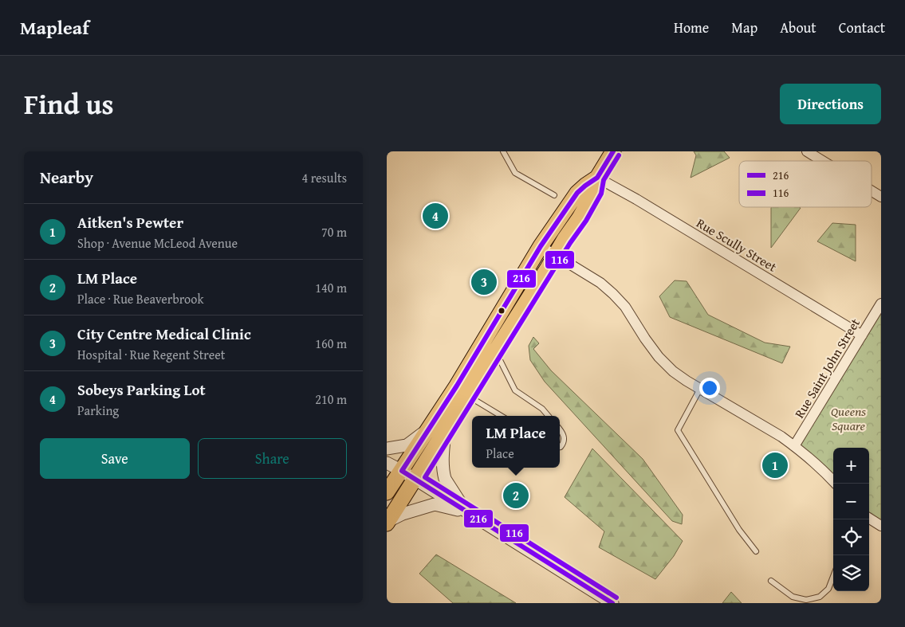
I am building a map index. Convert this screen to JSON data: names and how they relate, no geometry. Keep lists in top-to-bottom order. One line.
{"streets":{"street":["Rue Scully Street","Rue Saint John Street"]},"crossings":[["Rue Scully Street","Rue Saint John Street"]],"parks":["Queens Square"],"lines":["transit line 216","transit line 116"],"legend":["216","116"],"page":{"header":"Mapleaf","nav":["Home","Map","About","Contact"],"title":"Find us","buttons":["Directions",["Save","Share"]],"heading":["Nearby","4 results"],"pins":["4","3","1","2"],"list":[{"mark":"1","name":"Aitken's Pewter","note":"Shop · Avenue McLeod Avenue","value":"70 m"},{"mark":"2","name":"LM Place","note":"Place · Rue Beaverbrook","value":"140 m"},{"mark":"3","name":"City Centre Medical Clinic","note":"Hospital · Rue Regent Street","value":"160 m"},{"mark":"4","name":"Sobeys Parking Lot","note":"Parking","value":"210 m"}],"popup":["LM Place","Place"],"map_buttons":["+","−"]}}
